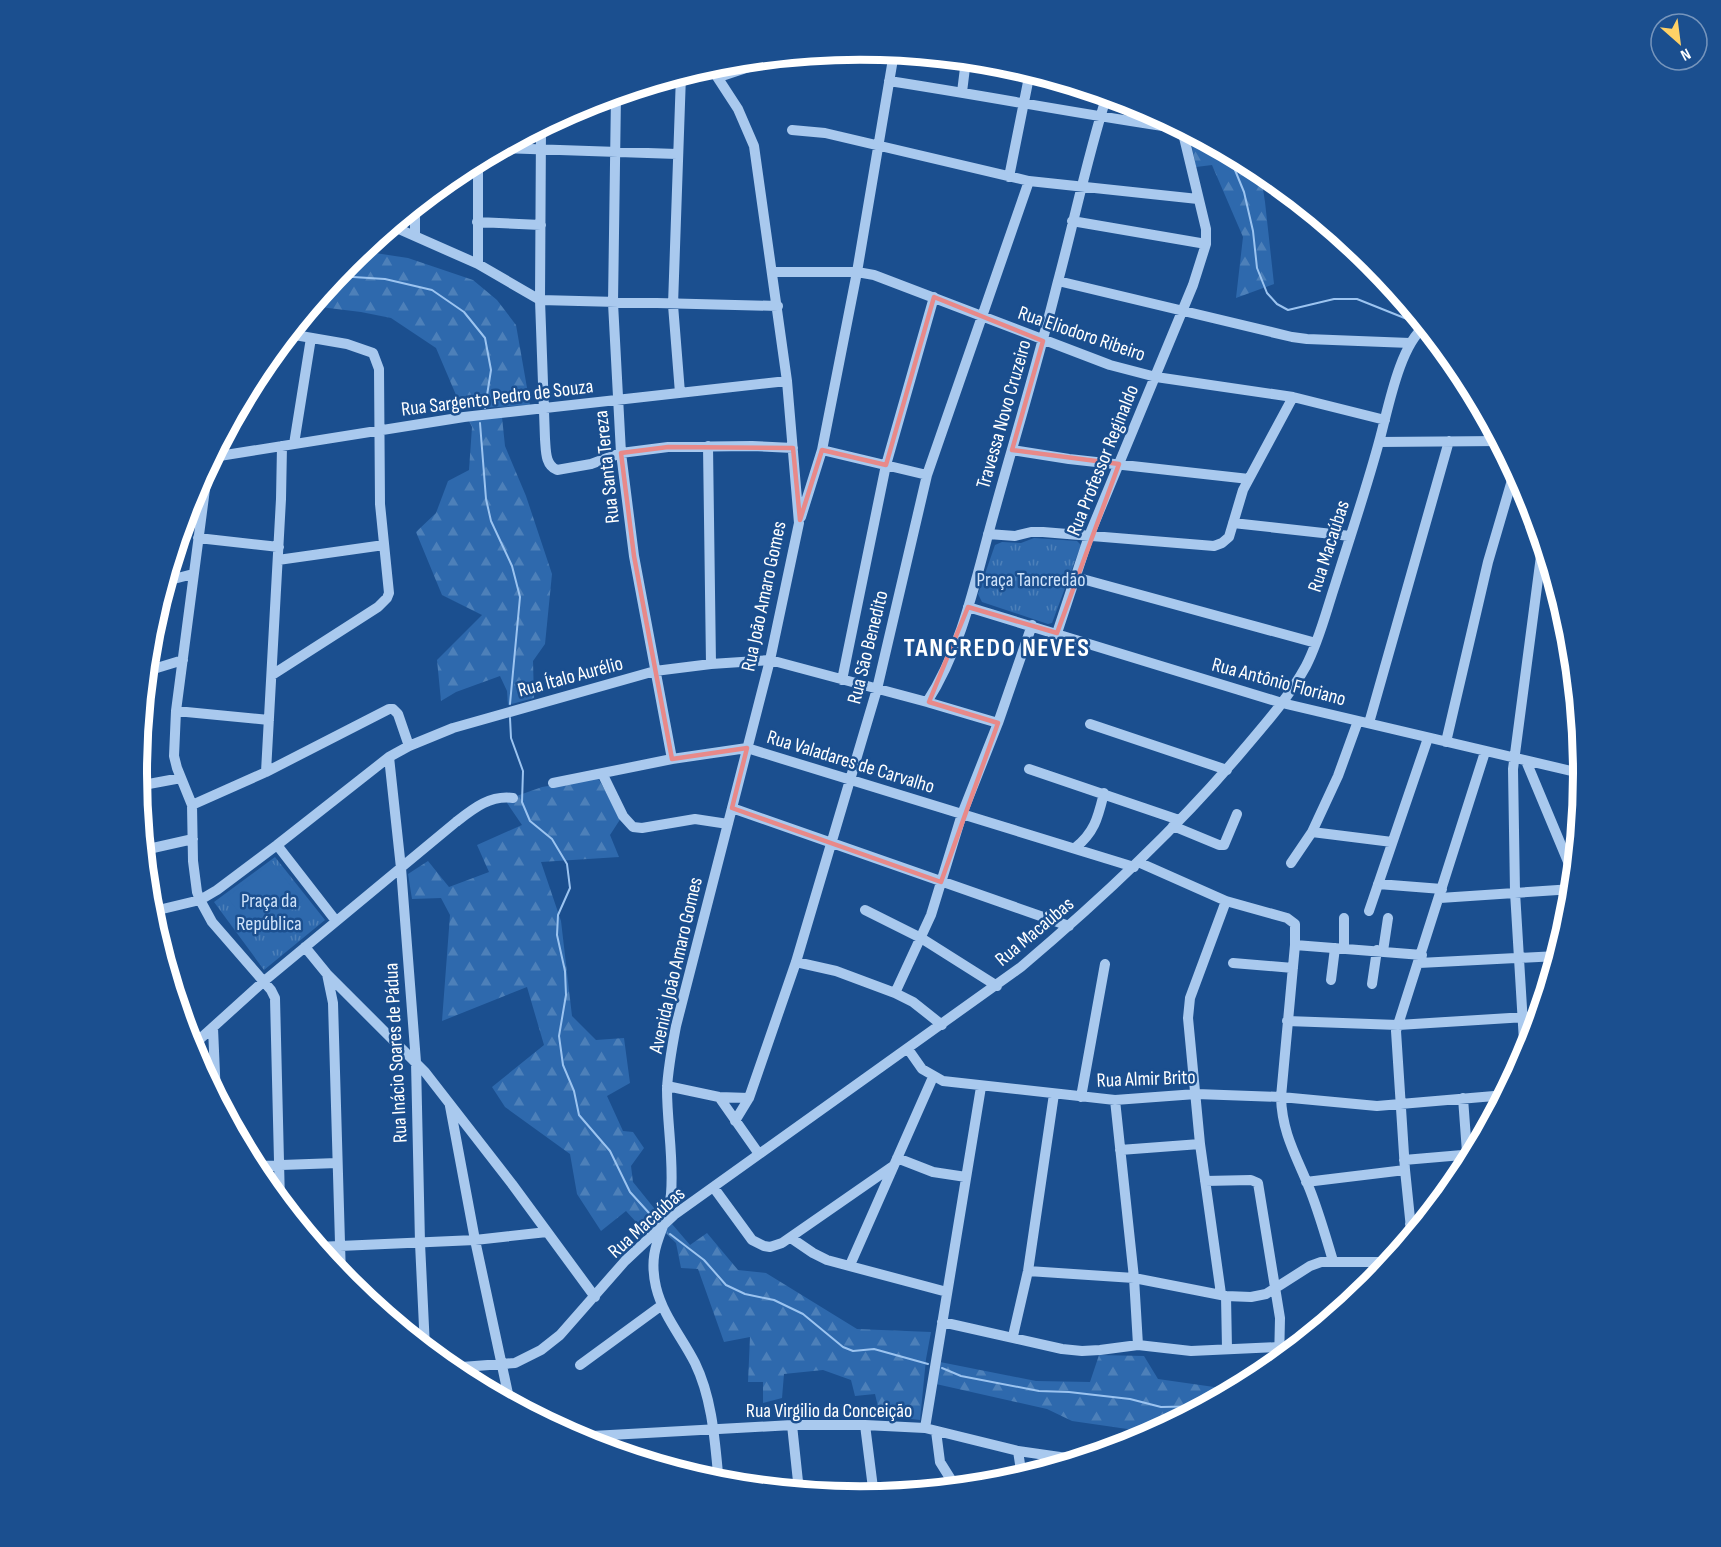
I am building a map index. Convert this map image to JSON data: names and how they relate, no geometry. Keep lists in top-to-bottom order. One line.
{"streets":{"street":["Rua Eliodoro Ribeiro","Rua Sargento Pedro de Souza","Travessa Novo Cruzeiro","Rua Professor Reginaldo","Rua Santa Tereza","Rua Macaúbas","Rua João Amaro Gomes","Rua São Benedito","Rua Ítalo Aurélio","Rua Antônio Floriano","Rua Valadares de Carvalho","Avenida João Amaro Gomes","Rua Inácio Soares de Pádua","Rua Almir Brito","Rua Virgilio da Conceição"]},"crossings":[["Rua Eliodoro Ribeiro","Travessa Novo Cruzeiro"],["Rua Eliodoro Ribeiro","Rua Professor Reginaldo"],["Rua Eliodoro Ribeiro","Rua Macaúbas"],["Rua Eliodoro Ribeiro","Rua São Benedito"],["Rua Sargento Pedro de Souza","Rua Santa Tereza"],["Rua Sargento Pedro de Souza","Rua João Amaro Gomes"],["Travessa Novo Cruzeiro","Rua Ítalo Aurélio"],["Travessa Novo Cruzeiro","Rua Antônio Floriano"],["Rua Professor Reginaldo","Rua Antônio Floriano"],["Rua Santa Tereza","Rua Ítalo Aurélio"],["Rua Santa Tereza","Rua Valadares de Carvalho"],["Rua Macaúbas","Rua Antônio Floriano"],["Rua Macaúbas","Rua Valadares de Carvalho"],["Rua Macaúbas","Avenida João Amaro Gomes"],["Rua João Amaro Gomes","Rua Ítalo Aurélio"],["Rua João Amaro Gomes","Rua Valadares de Carvalho"],["Rua João Amaro Gomes","Avenida João Amaro Gomes"],["Rua São Benedito","Rua Ítalo Aurélio"],["Rua São Benedito","Rua Valadares de Carvalho"],["Rua Ítalo Aurélio","Rua Inácio Soares de Pádua"],["Rua Valadares de Carvalho","Avenida João Amaro Gomes"],["Avenida João Amaro Gomes","Rua Virgilio da Conceição"]],"districts":["TANCREDO NEVES"],"parks":["Praça Tancredão","Praça da República"],"north":"bottom right"}
